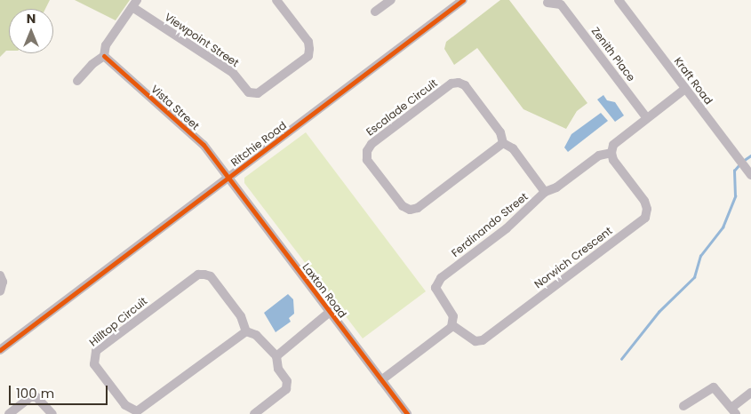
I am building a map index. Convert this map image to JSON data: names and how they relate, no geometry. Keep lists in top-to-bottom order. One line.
{"streets":{"street":["Viewpoint Street","Zenith Place","Kraft Road","Vista Street","Escalade Circuit","Ritchie Road","Ferdinando Street","Norwich Crescent","Laxton Road","Hilltop Circuit"]},"crossings":[["Zenith Place","Ferdinando Street"],["Kraft Road","Ferdinando Street"],["Vista Street","Ritchie Road"],["Vista Street","Laxton Road"],["Escalade Circuit","Ferdinando Street"],["Ritchie Road","Laxton Road"],["Ferdinando Street","Norwich Crescent"]],"scale_bar":"100 m","north":"top"}
